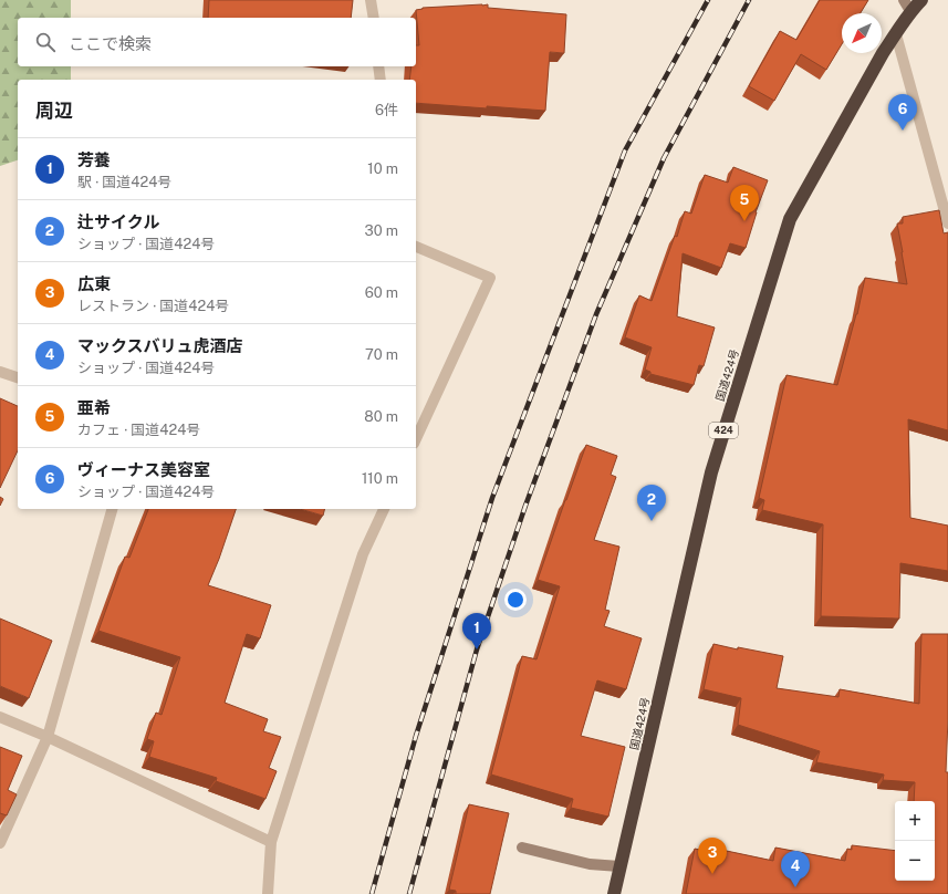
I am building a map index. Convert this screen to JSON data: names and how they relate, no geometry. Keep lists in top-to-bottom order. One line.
{"streets":{"highway":["国道424号","424"]},"north":"bottom left","page":{"search":"ここで検索","heading":["周辺","6件"],"pins":["6","5","2","1","3","4"],"list":[{"mark":"1","name":"芳養","note":"駅 · 国道424号","value":"10 m"},{"mark":"2","name":"辻サイクル","note":"ショップ · 国道424号","value":"30 m"},{"mark":"3","name":"広東","note":"レストラン · 国道424号","value":"60 m"},{"mark":"4","name":"マックスバリュ虎酒店","note":"ショップ · 国道424号","value":"70 m"},{"mark":"5","name":"亜希","note":"カフェ · 国道424号","value":"80 m"},{"mark":"6","name":"ヴィーナス美容室","note":"ショップ · 国道424号","value":"110 m"}],"map_buttons":["+","−"]}}
